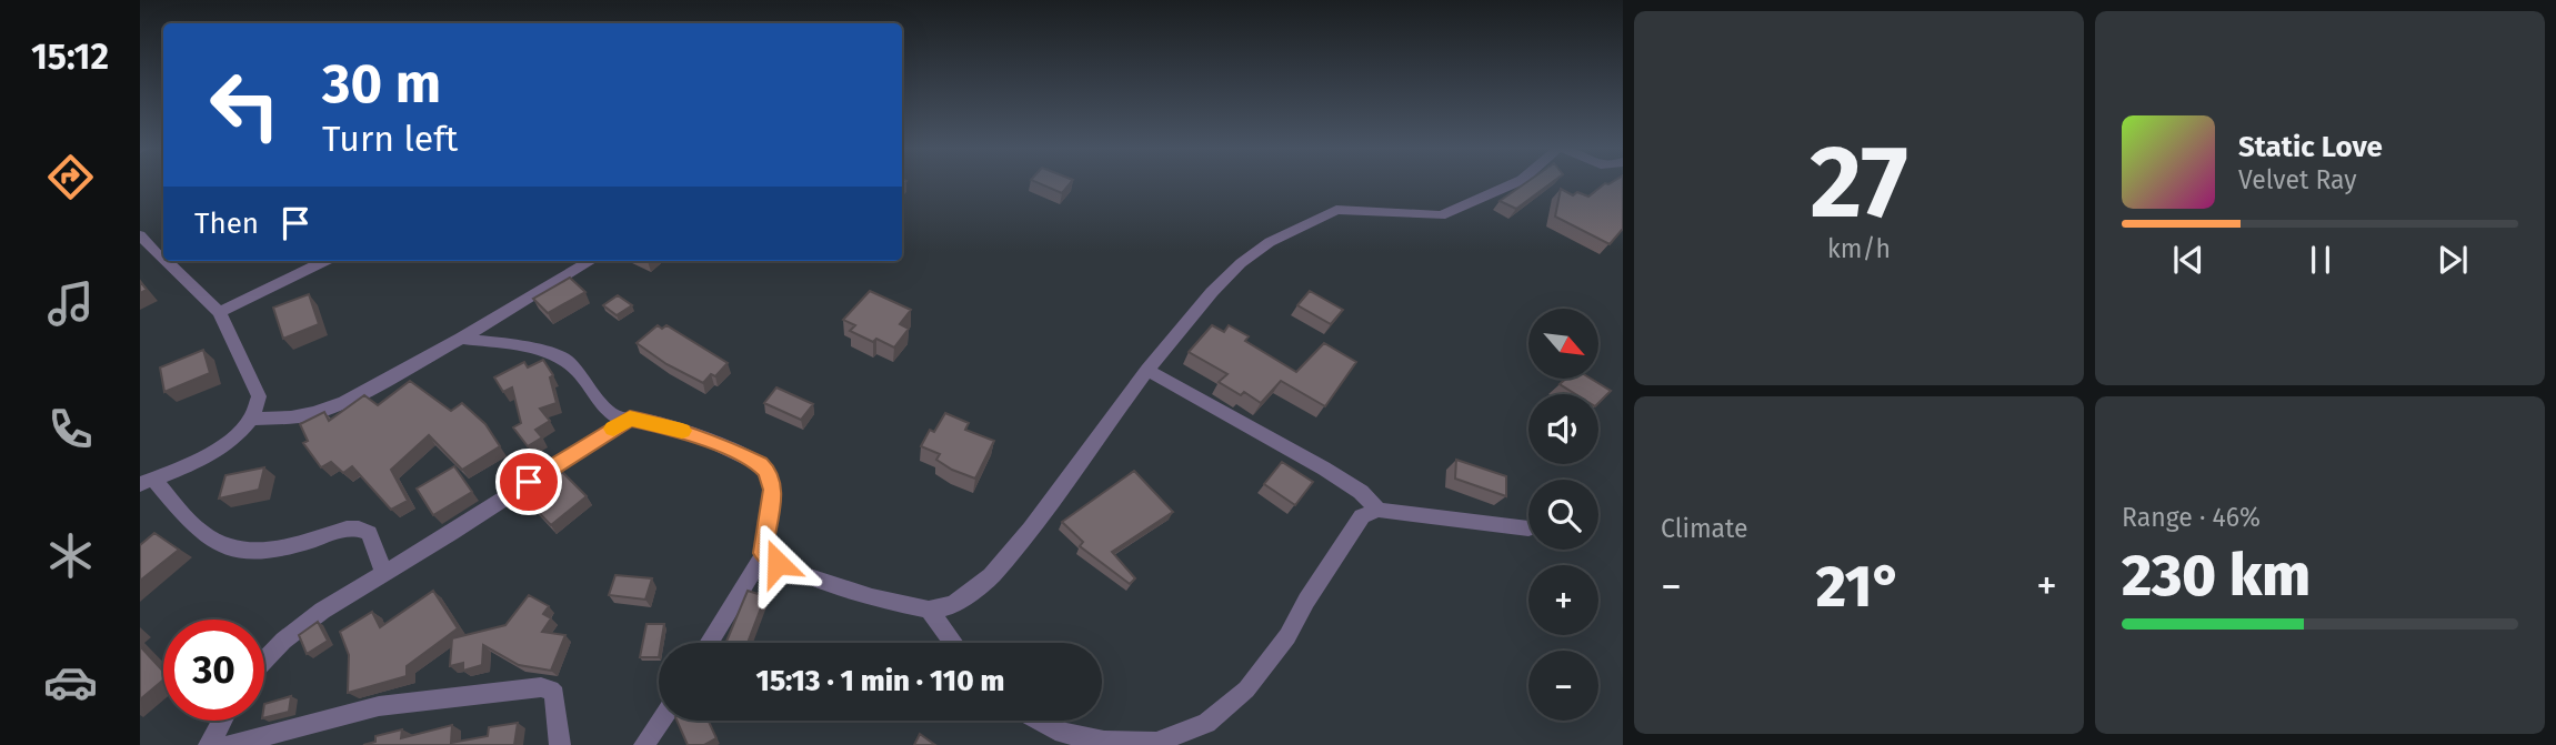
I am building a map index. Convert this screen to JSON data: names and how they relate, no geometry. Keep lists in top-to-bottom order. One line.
{"north":"bottom right","page":{"tabs":"15:12","tile":[["27","km/h"],"Climate",["Range · 46%","230 km"]],"turn":["30 m","Turn left"],"song":["Static Love","Velvet Ray"],"then":"Then","map_buttons":["+","−"],"heat":["−","21°","+"],"limit":"30","trip":"15:13 · 1 min · 110 m"}}
